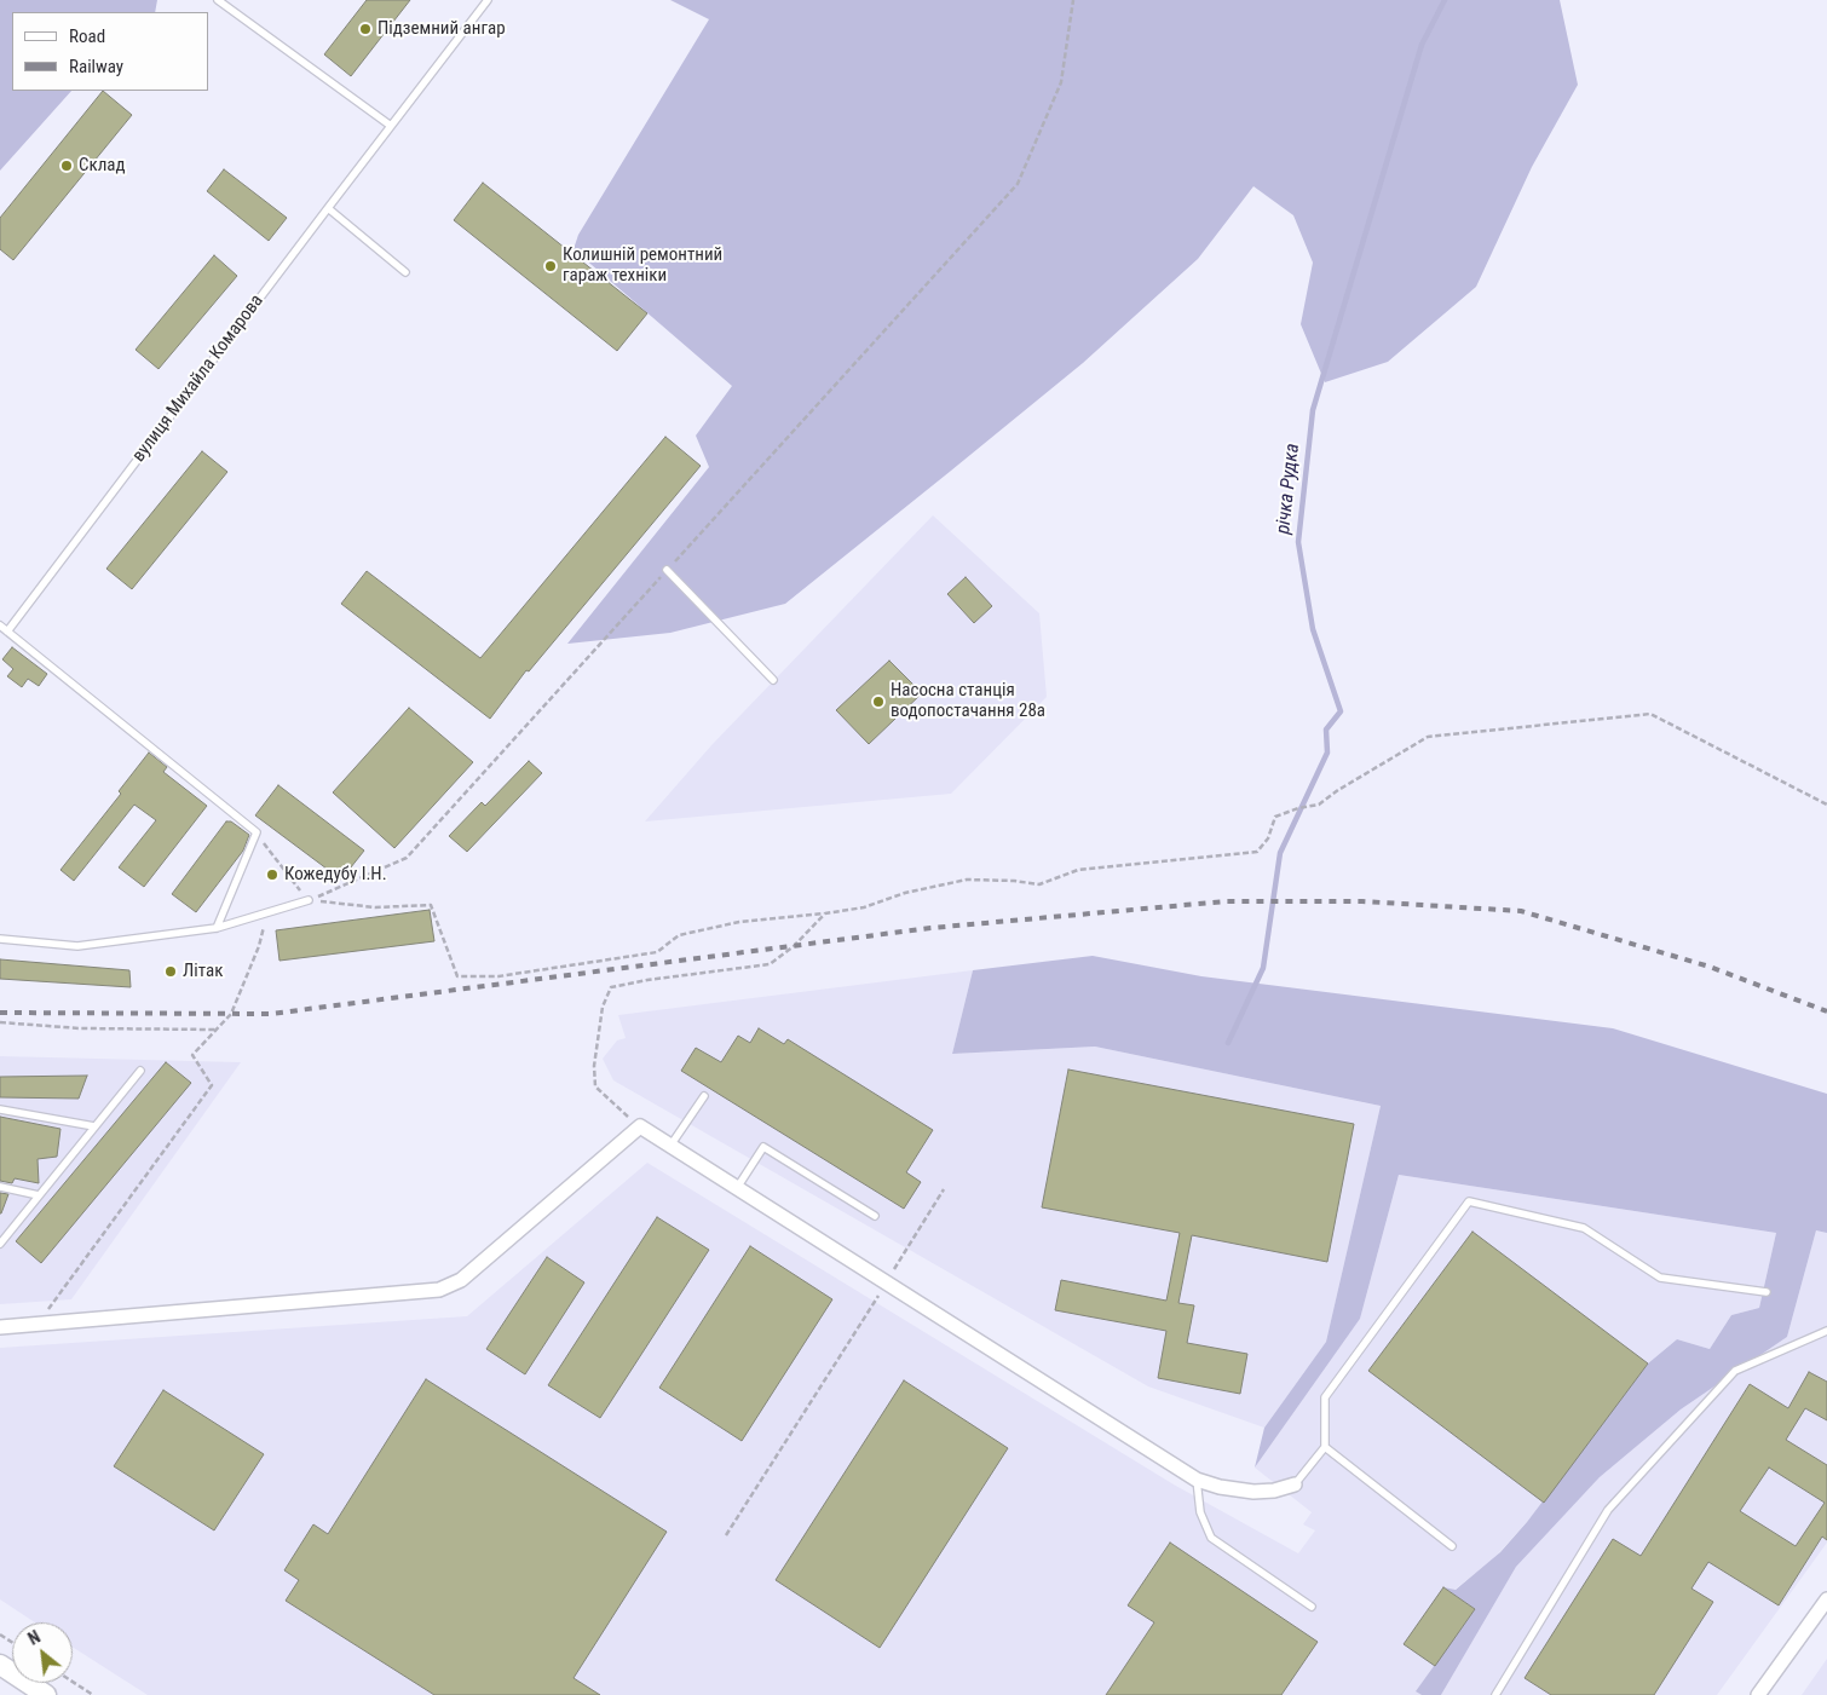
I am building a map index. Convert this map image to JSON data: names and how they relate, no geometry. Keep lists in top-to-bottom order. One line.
{"streets":{"lane":["вулиця Михайла Комарова"]},"water":["річка Рудка"],"places":["Підземний ангар","Склад","Колишній ремонтний гараж техніки","Насосна станція водопостачання 28а","Кожедубу І.Н.","Літак"],"legend":["Road","Railway"],"north":"top left"}
